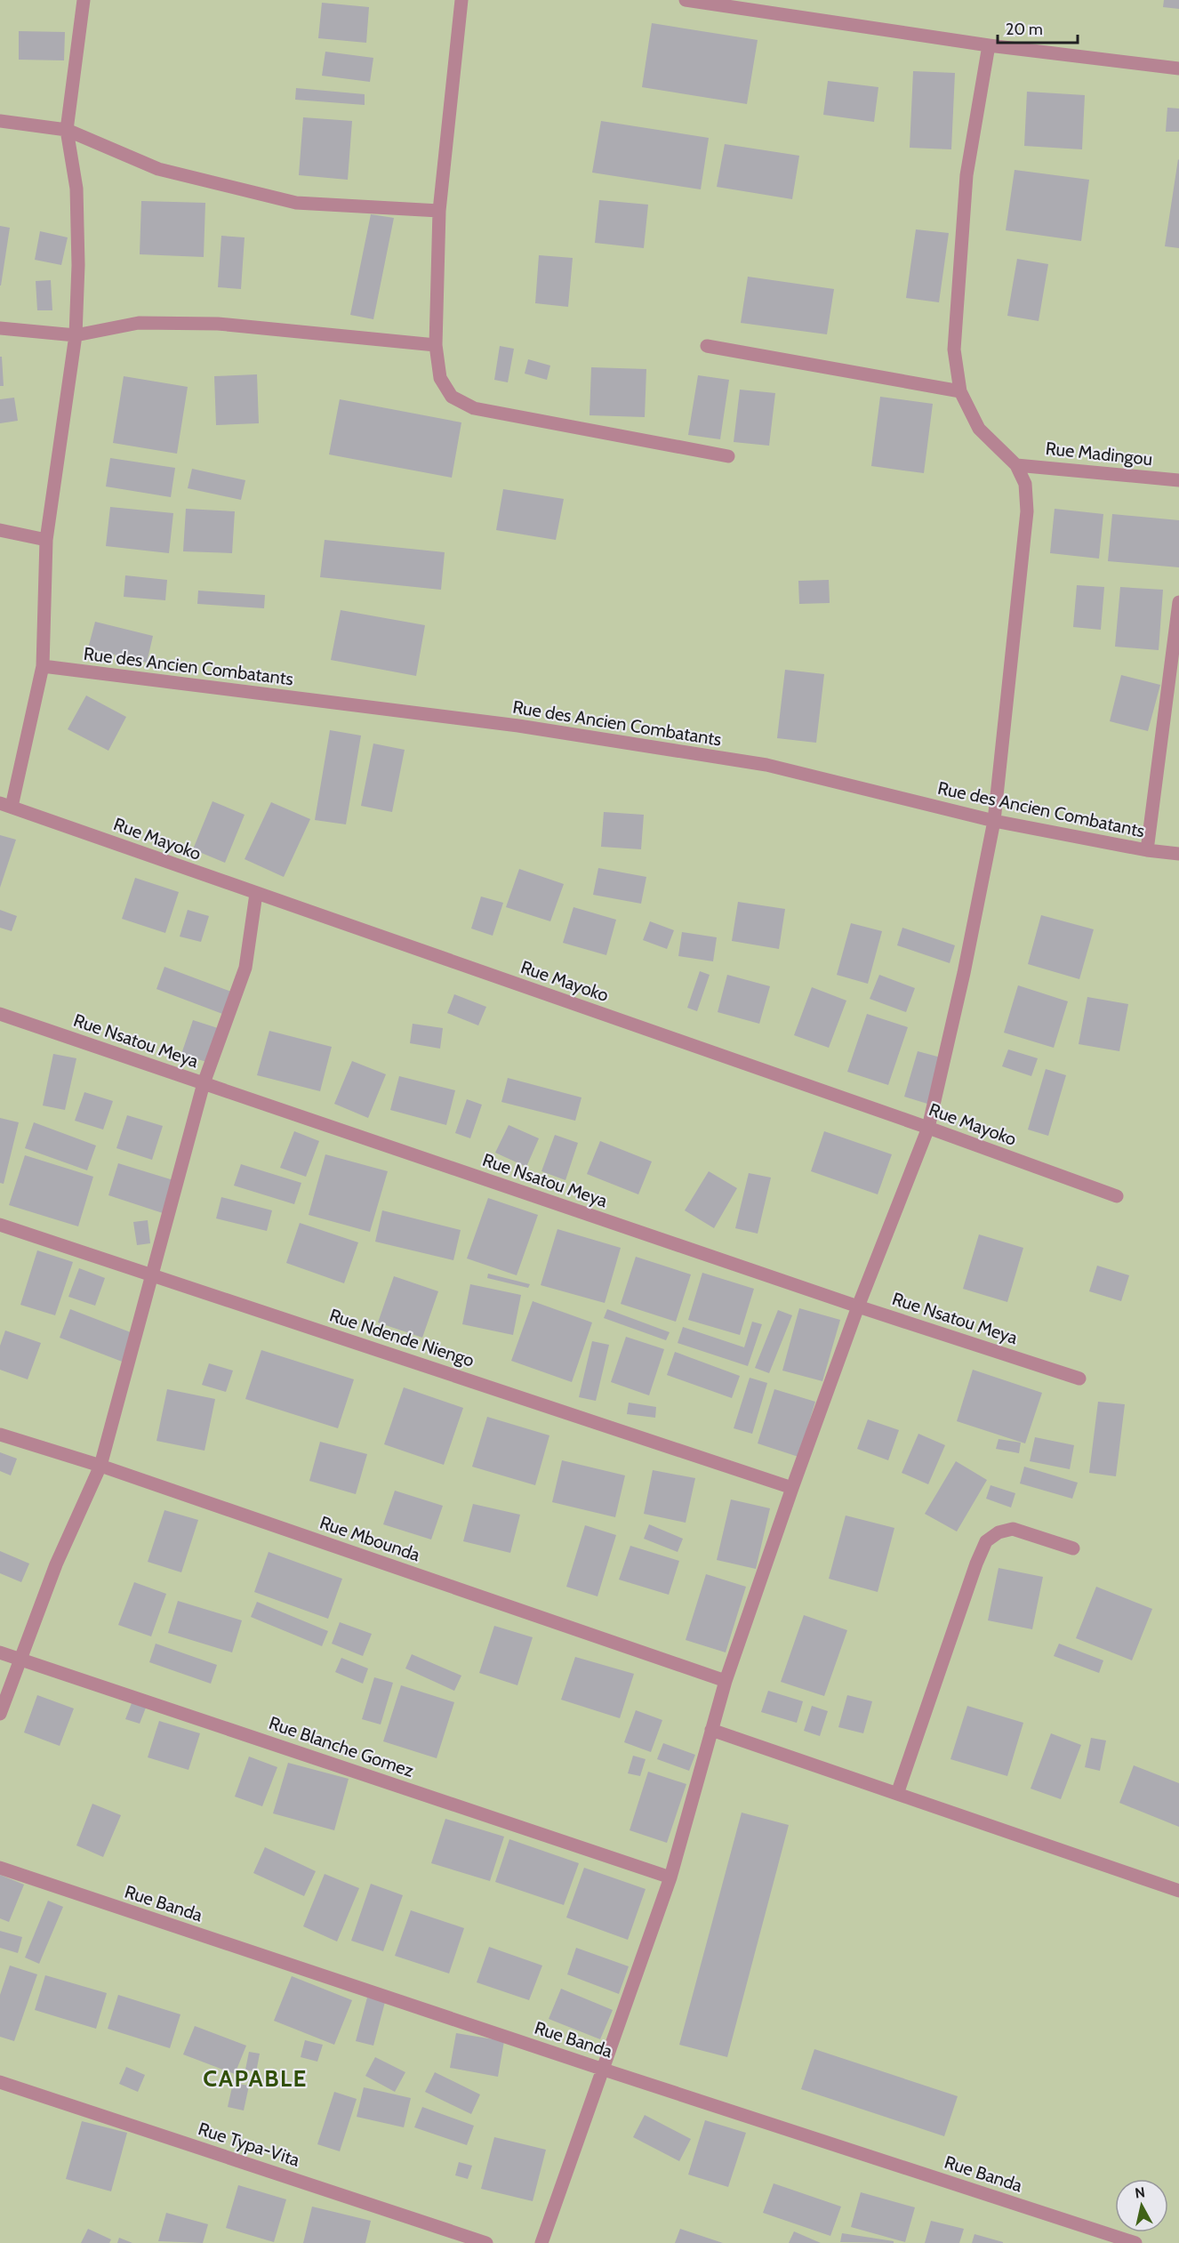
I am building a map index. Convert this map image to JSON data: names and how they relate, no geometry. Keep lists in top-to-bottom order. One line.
{"streets":{"street":["Rue Madingou","Rue des Ancien Combatants","Rue Mayoko","Rue Nsatou Meya","Rue Ndende Niengo","Rue Mbounda","Rue Blanche Gomez","Rue Banda","Rue Typa-Vita"]},"districts":["CAPABLE"],"scale_bar":"20 m","north":"top"}
